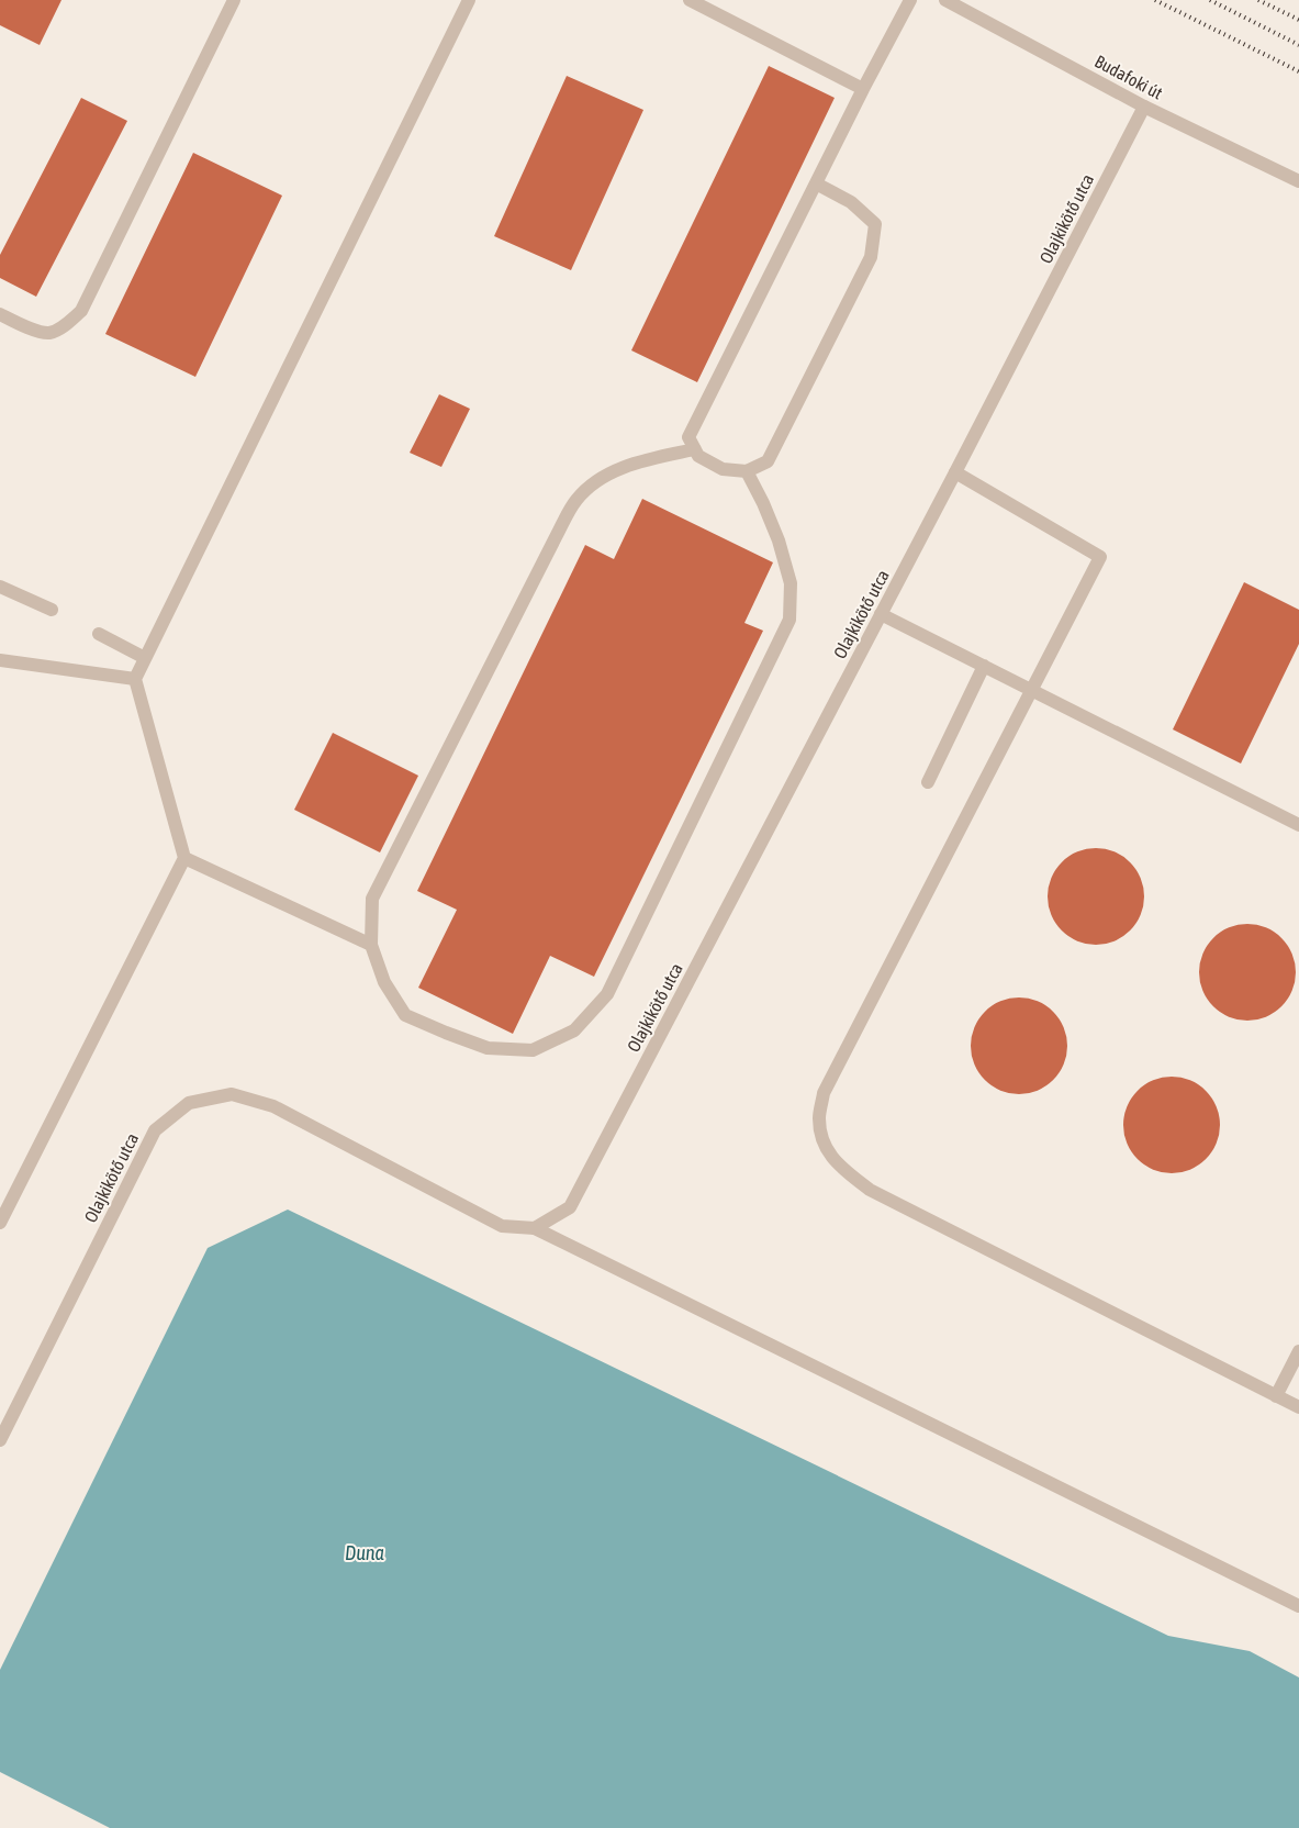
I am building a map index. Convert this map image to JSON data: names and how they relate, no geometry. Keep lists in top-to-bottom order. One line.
{"streets":{"street":["Budafoki út","Olajkikötő utca"]},"crossings":[["Budafoki út","Olajkikötő utca"]],"water":["Duna"]}
